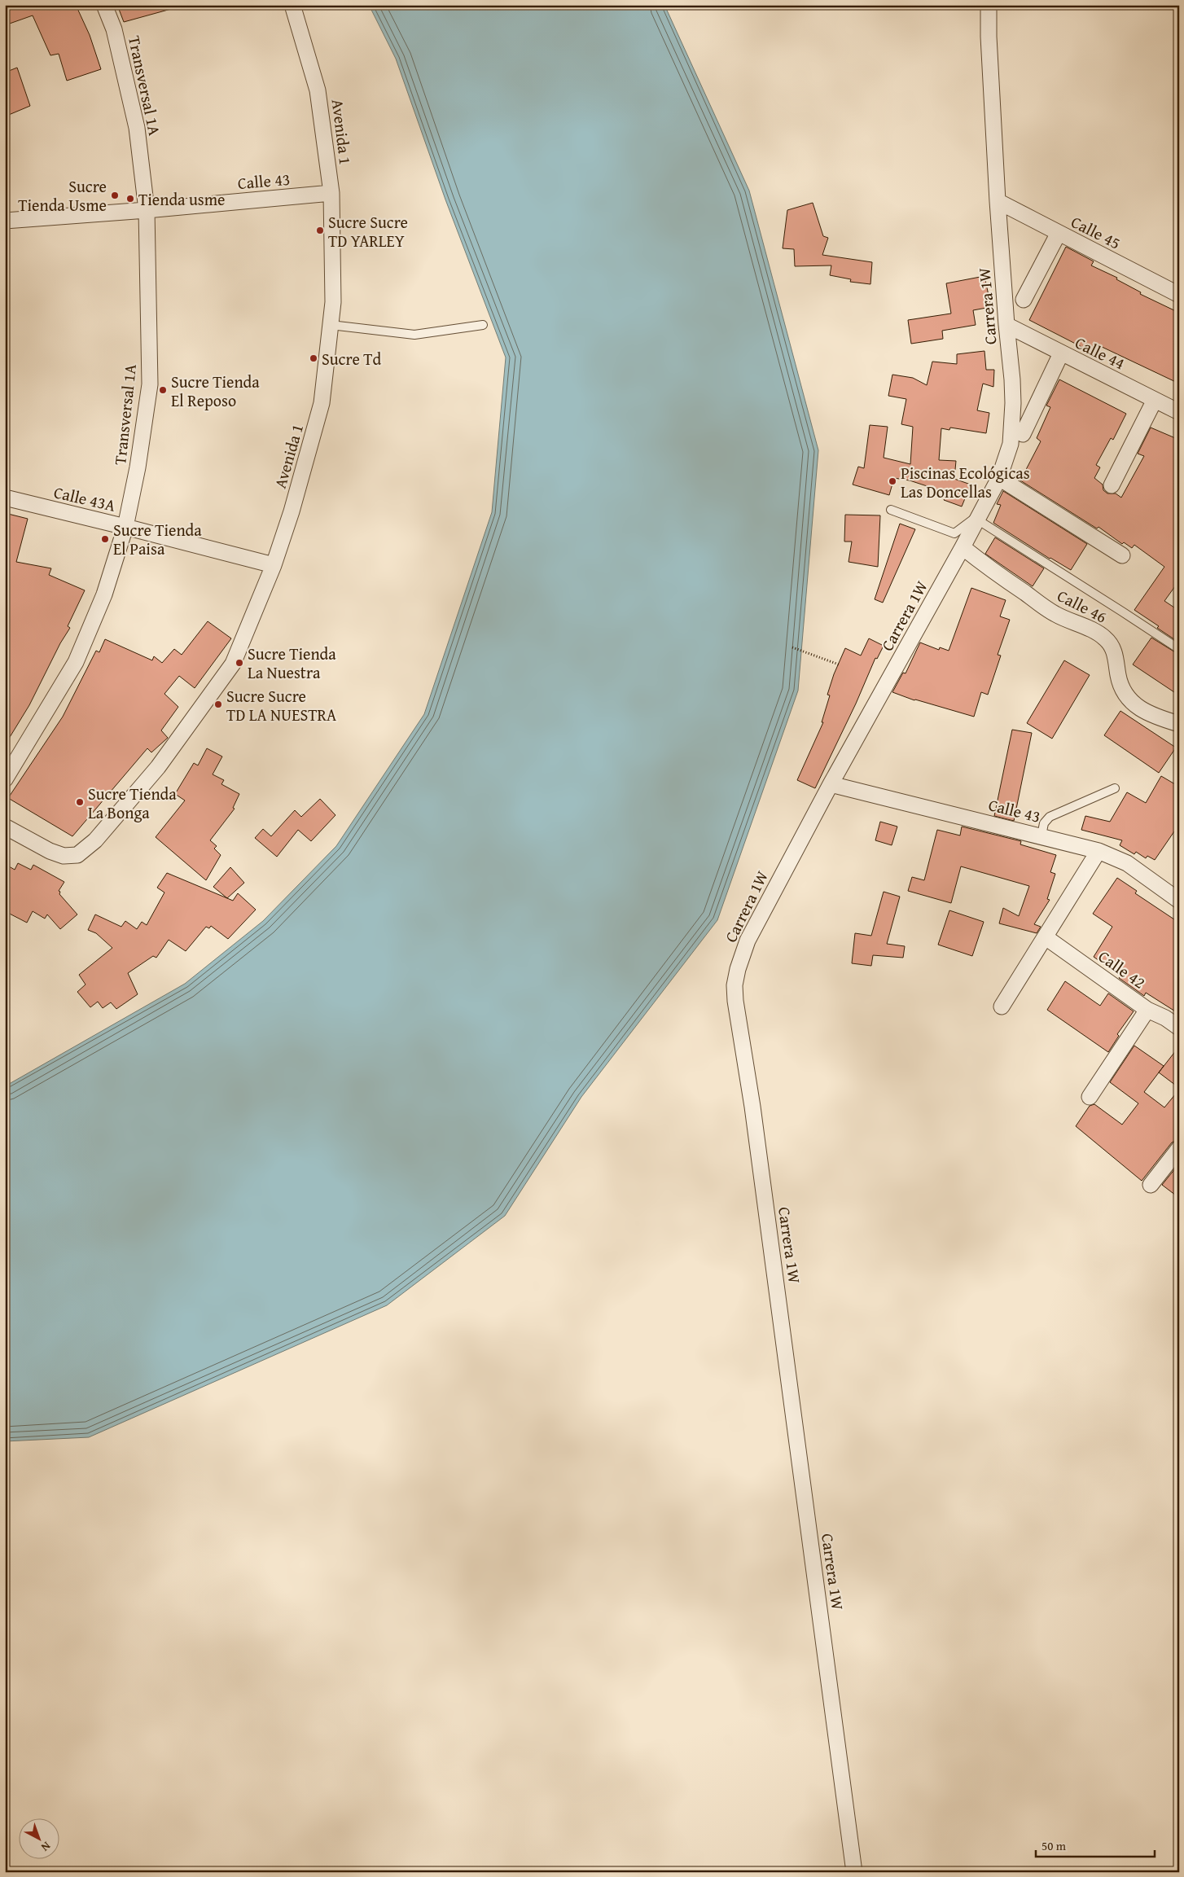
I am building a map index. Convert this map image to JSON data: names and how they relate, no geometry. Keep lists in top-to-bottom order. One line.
{"streets":{"street":["Transversal 1A","Avenida 1","Calle 43","Calle 45","Carrera 1W","Calle 44","Calle 43A","Calle 46","Calle 42"]},"crossings":[["Transversal 1A","Calle 43"],["Transversal 1A","Calle 43A"],["Avenida 1","Calle 43"],["Avenida 1","Calle 43A"],["Calle 43","Carrera 1W"],["Calle 45","Carrera 1W"],["Carrera 1W","Calle 44"],["Carrera 1W","Calle 46"]],"places":["Sucre Tienda Usme","Tienda usme","Sucre Sucre TD YARLEY","Sucre Td","Sucre Tienda El Reposo","Piscinas Ecológicas Las Doncellas","Sucre Tienda El Paisa","Sucre Tienda La Nuestra","Sucre Sucre TD LA NUESTRA","Sucre Tienda La Bonga"],"scale_bar":"50 m","north":"bottom right"}
